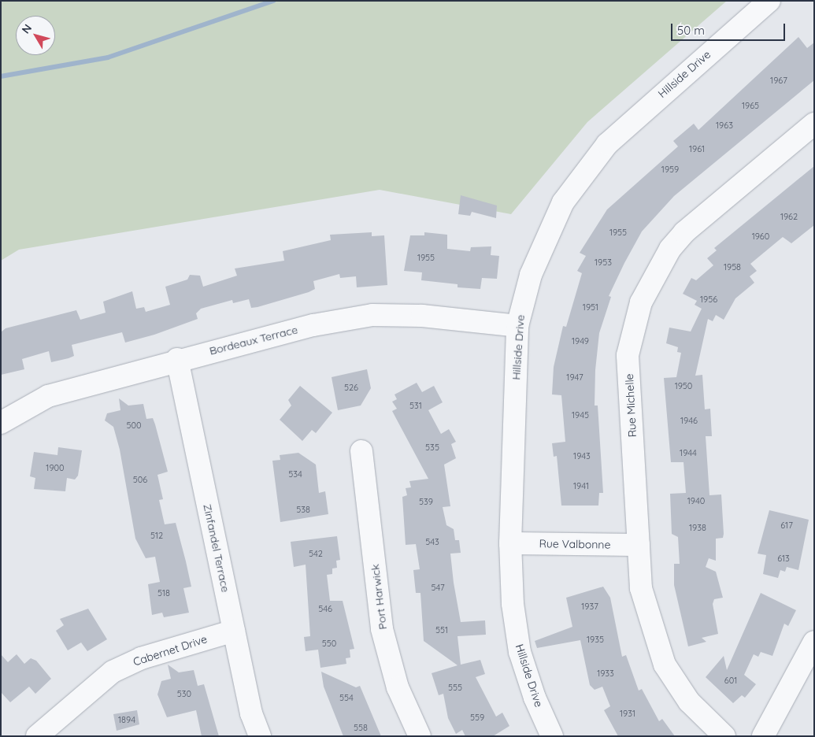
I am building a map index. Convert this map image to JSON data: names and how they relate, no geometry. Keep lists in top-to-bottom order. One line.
{"streets":{"street":["Hillside Drive","Bordeaux Terrace","Rue Michelle","Rue Valbonne","Zinfandel Terrace","Port Harwick","Cabernet Drive"]},"crossings":[["Hillside Drive","Bordeaux Terrace"],["Hillside Drive","Rue Valbonne"],["Bordeaux Terrace","Zinfandel Terrace"],["Rue Michelle","Rue Valbonne"],["Zinfandel Terrace","Cabernet Drive"]],"house_numbers":["1967","1965","1963","1961","1959","1962","1955","1960","1955","1953","1958","1956","1951","1949","1947","1950","526","531","1945","1946","500","535","1944","1943","1900","534","506","1941","1940","539","538","617","1938","512","543","542","613","547","518","1937","546","551","1935","550","1933","601","555","530","554","1931","559","1894","558"],"scale_bar":"50 m","north":"top left"}
